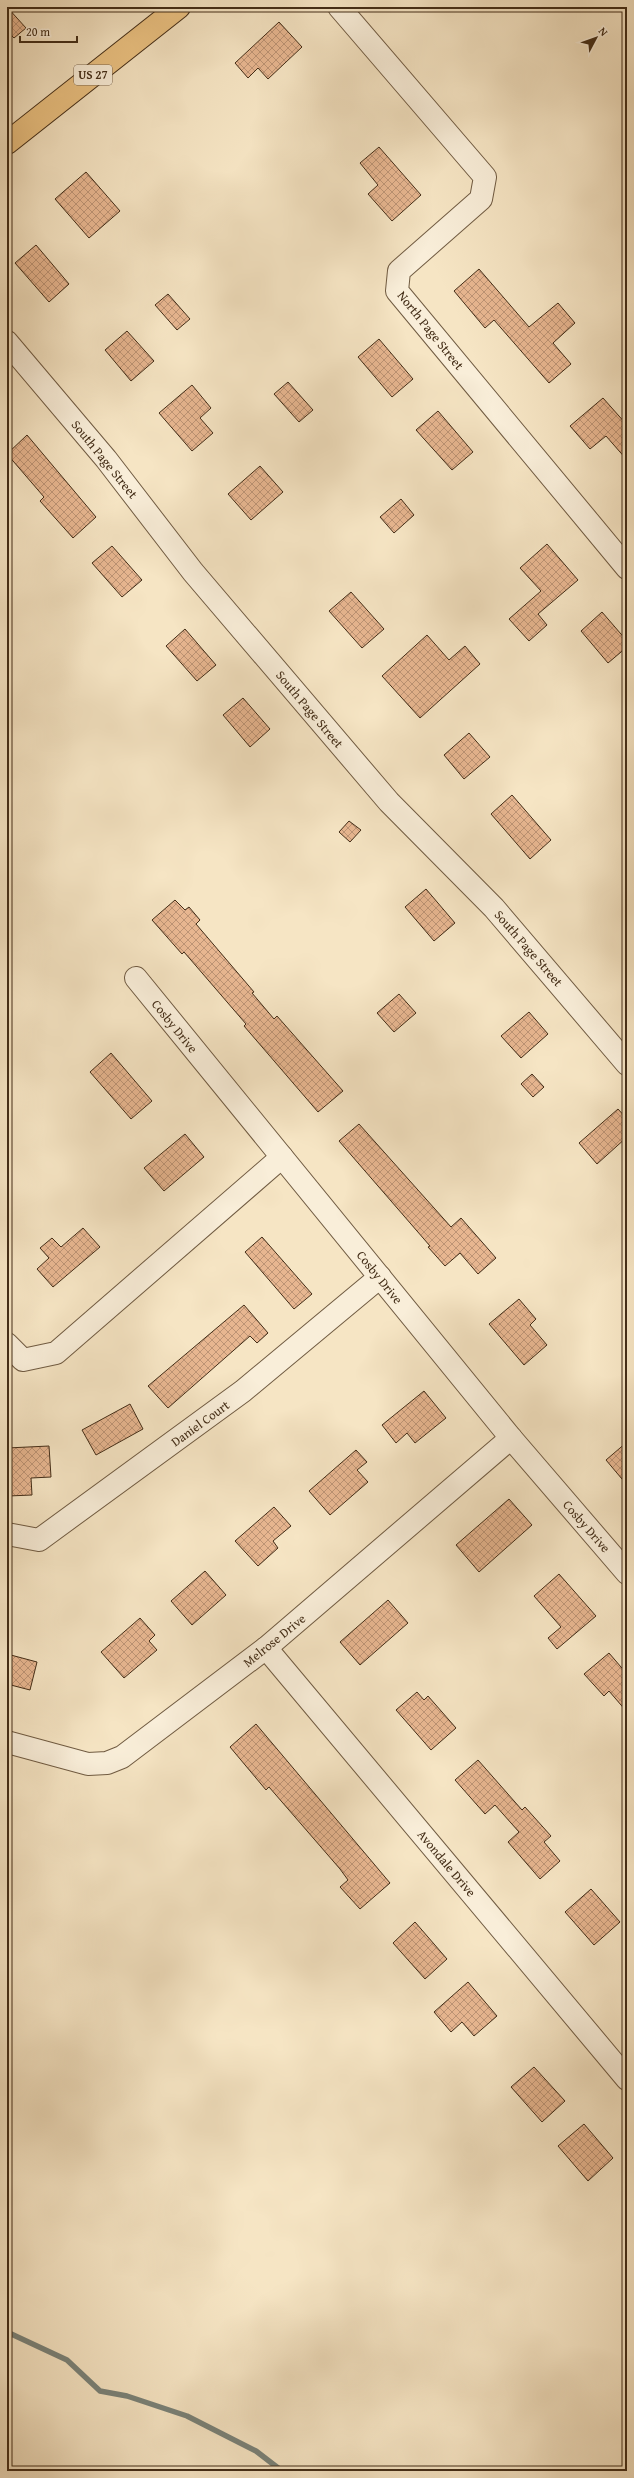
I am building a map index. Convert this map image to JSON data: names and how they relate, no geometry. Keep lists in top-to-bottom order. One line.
{"streets":{"highway":["US 27"],"street":["North Page Street","South Page Street","Cosby Drive","Daniel Court","Melrose Drive","Avondale Drive"]},"crossings":[["Cosby Drive","Daniel Court"],["Cosby Drive","Melrose Drive"],["Melrose Drive","Avondale Drive"]],"scale_bar":"20 m","north":"top right"}
